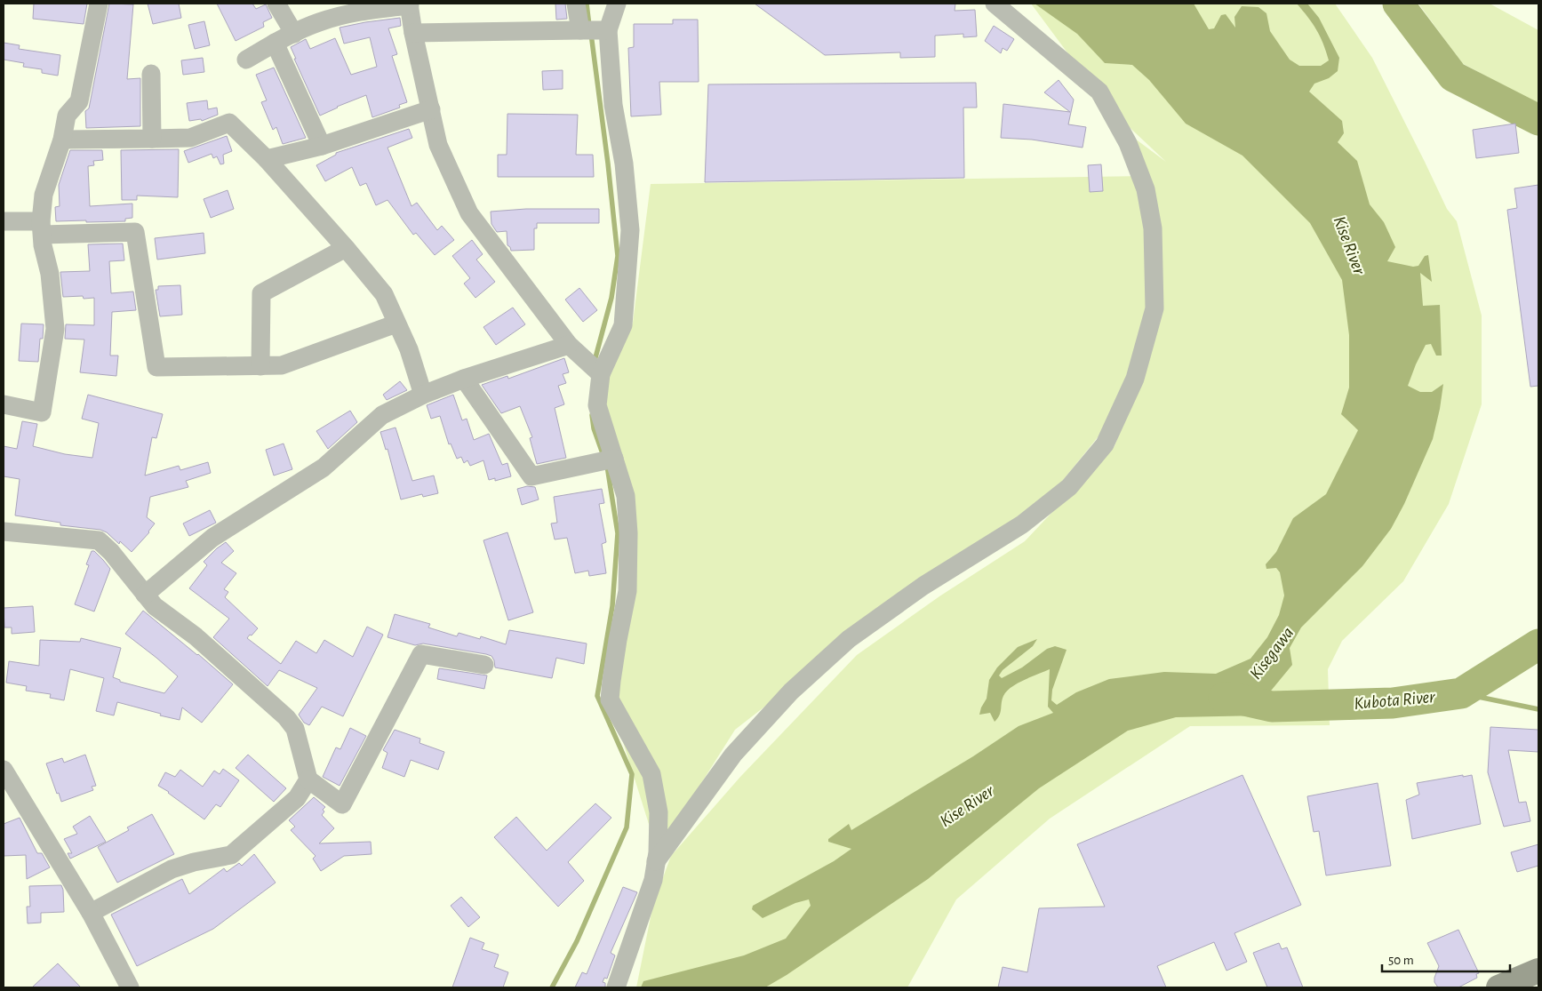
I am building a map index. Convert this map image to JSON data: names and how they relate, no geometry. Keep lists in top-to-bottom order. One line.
{"water":["Kise River","Kisegawa","Kubota River"],"scale_bar":"50 m"}
